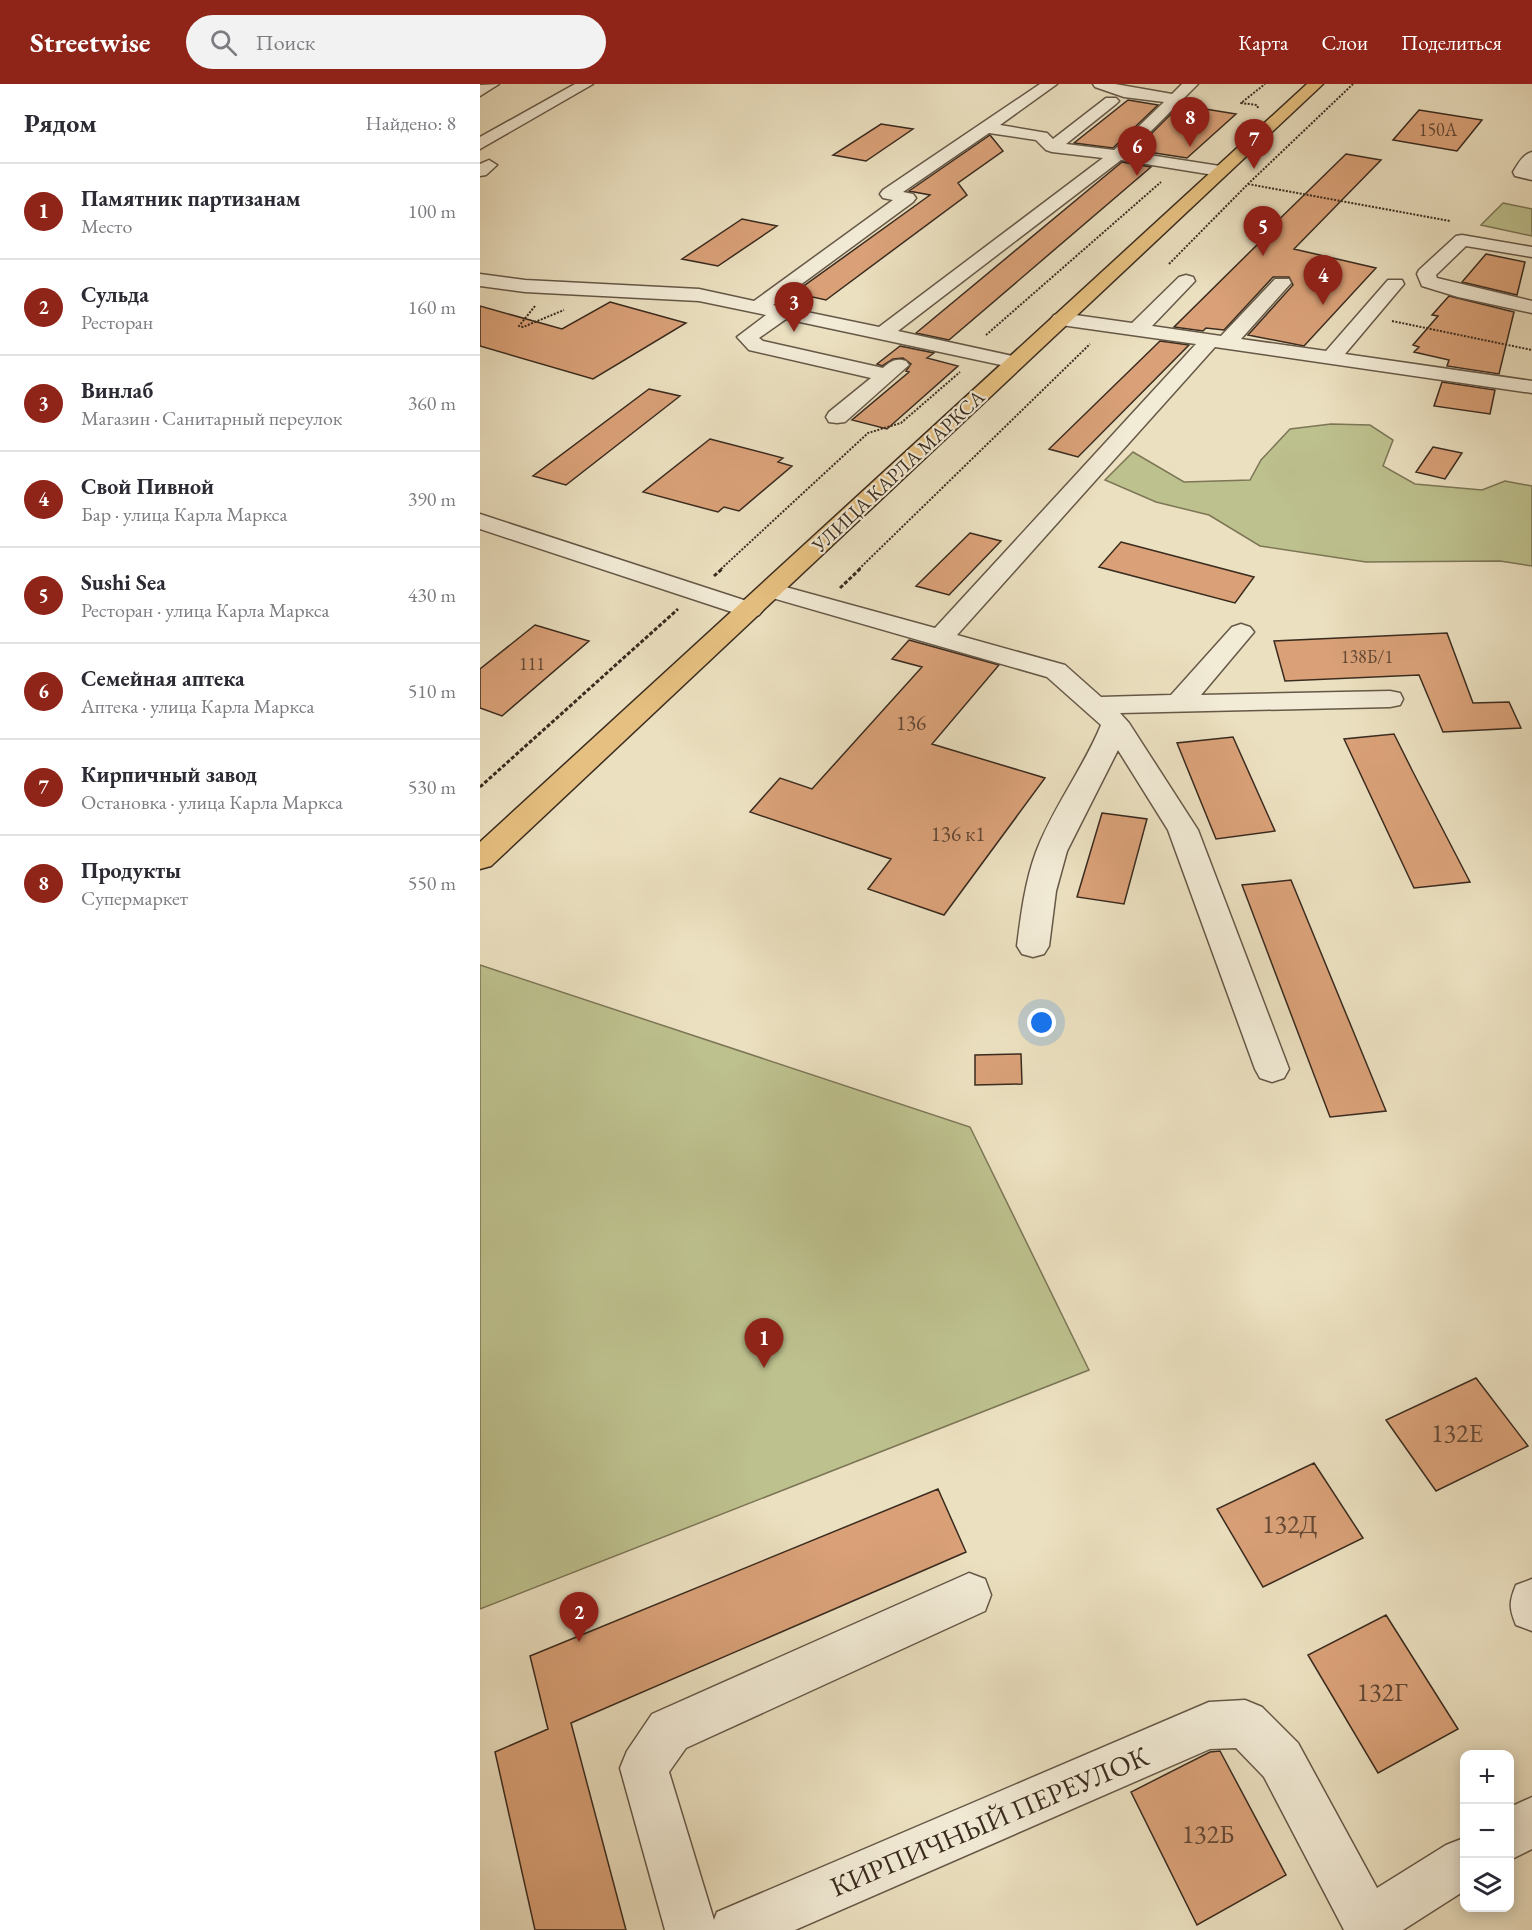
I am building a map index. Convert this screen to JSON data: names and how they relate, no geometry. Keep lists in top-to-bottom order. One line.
{"streets":{"highway":["УЛИЦА КАРЛА МАРКСА"],"street":["КИРПИЧНЫЙ ПЕРЕУЛОК"]},"house_numbers":["150А","138Б/1","111","136","136 к1","132Е","132Д","132Г","132Б"],"page":{"header":"Streetwise","search":"Поиск","nav":["Карта","Слои","Поделиться"],"heading":["Рядом","Найдено: 8"],"pins":["8","7","6","5","4","3","1","2"],"list":[{"mark":"1","name":"Памятник партизанам","note":"Место","value":"100 m"},{"mark":"2","name":"Сульда","note":"Ресторан","value":"160 m"},{"mark":"3","name":"Винлаб","note":"Магазин · Санитарный переулок","value":"360 m"},{"mark":"4","name":"Свой Пивной","note":"Бар · улица Карла Маркса","value":"390 m"},{"mark":"5","name":"Sushi Sea","note":"Ресторан · улица Карла Маркса","value":"430 m"},{"mark":"6","name":"Семейная аптека","note":"Аптека · улица Карла Маркса","value":"510 m"},{"mark":"7","name":"Кирпичный завод","note":"Остановка · улица Карла Маркса","value":"530 m"},{"mark":"8","name":"Продукты","note":"Супермаркет","value":"550 m"}],"map_buttons":["+","−"]}}
